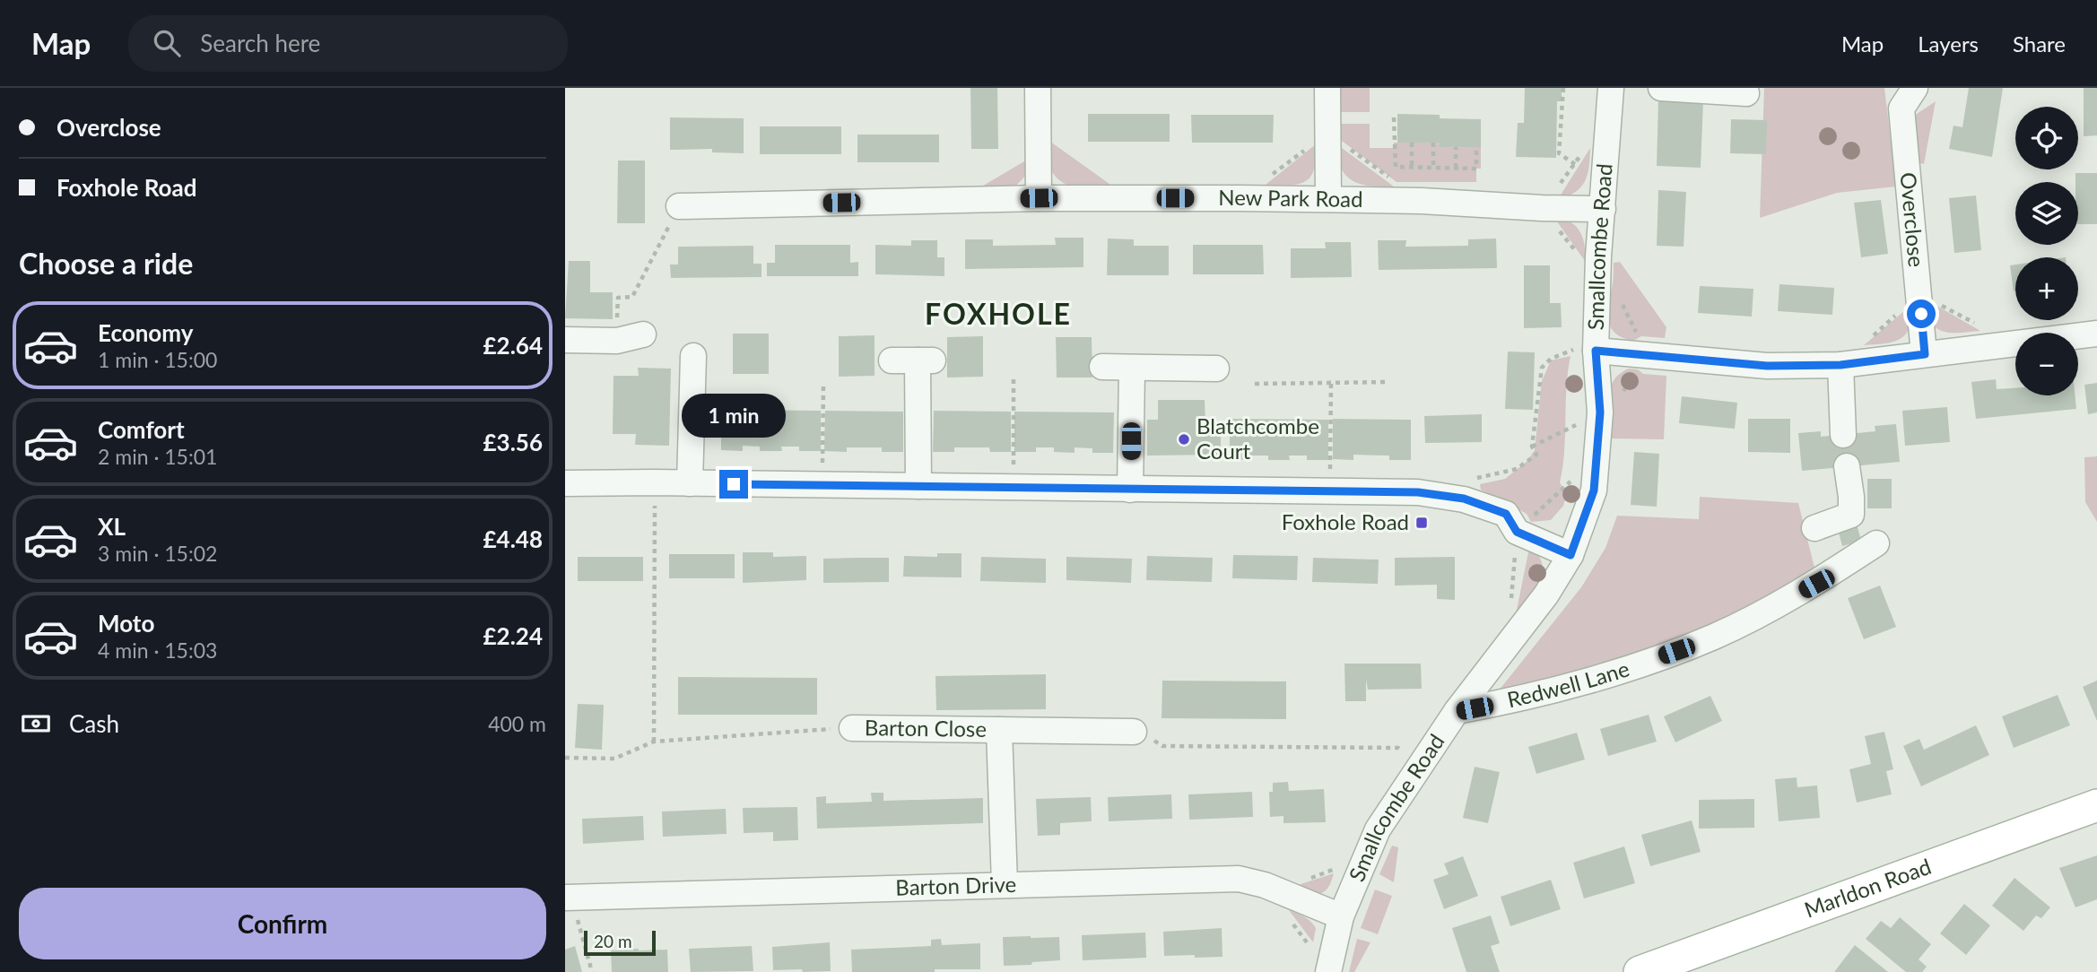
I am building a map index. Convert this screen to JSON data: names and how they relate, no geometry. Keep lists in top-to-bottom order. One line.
{"streets":{"main road":["Marldon Road"],"street":["New Park Road","Overclose","Smallcombe Road","Redwell Lane","Barton Close","Barton Drive"]},"crossings":[["New Park Road","Smallcombe Road"],["Smallcombe Road","Redwell Lane"],["Smallcombe Road","Barton Drive"],["Barton Close","Barton Drive"]],"districts":["FOXHOLE"],"places":{"other":["Blatchcombe Court"],"transit":["Foxhole Road"]},"scale_bar":"20 m","page":{"header":"Map","search":"Search here","nav":["Map","Layers","Share"],"banner":["Overclose","Foxhole Road"],"map_buttons":["+","−"],"heading":"Choose a ride","list":[{"name":"Economy","note":"1 min · 15:00","value":"£2.64"},{"name":"Comfort","note":"2 min · 15:01","value":"£3.56"},{"name":"XL","note":"3 min · 15:02","value":"£4.48"},{"name":"Moto","note":"4 min · 15:03","value":"£2.24"}],"bubble":"1 min","pay":["Cash","400 m"],"buttons":"Confirm","scale":"20 m"}}
